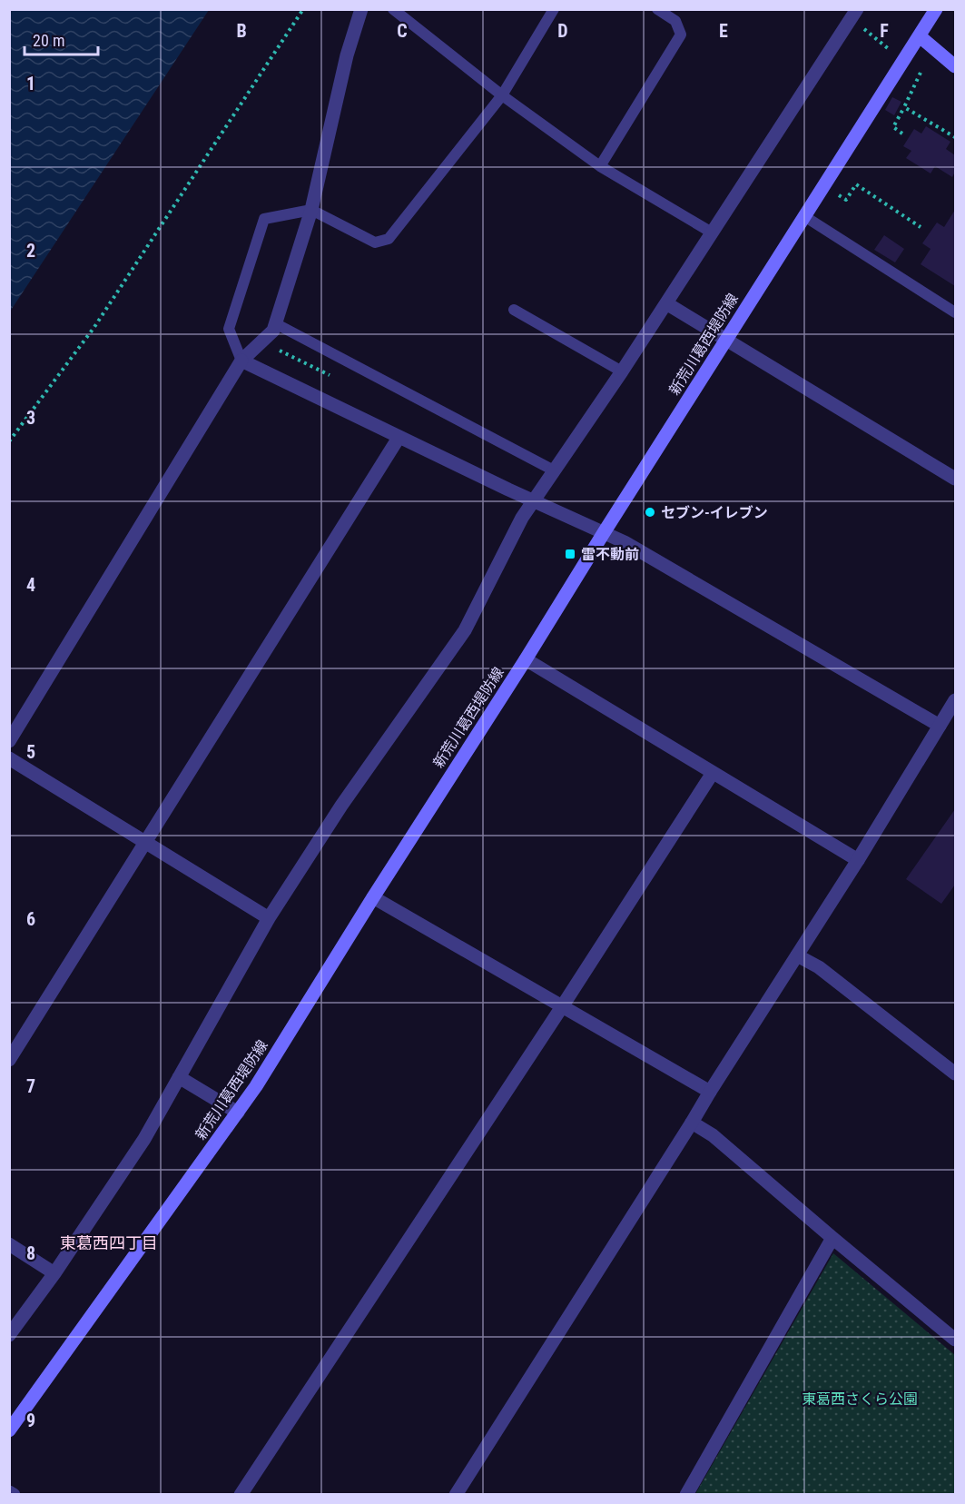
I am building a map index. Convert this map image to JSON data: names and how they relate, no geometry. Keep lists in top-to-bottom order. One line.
{"streets":{"main road":["新荒川葛西堤防線"]},"districts":["東葛西四丁目"],"parks":["東葛西さくら公園"],"places":{"other":["セブン-イレブン"],"transit":["雷不動前"]},"scale_bar":"20 m","grid":{"columns":["B","C","D","E","F"],"rows":["1","2","3","4","5","6","7","8","9"]}}
